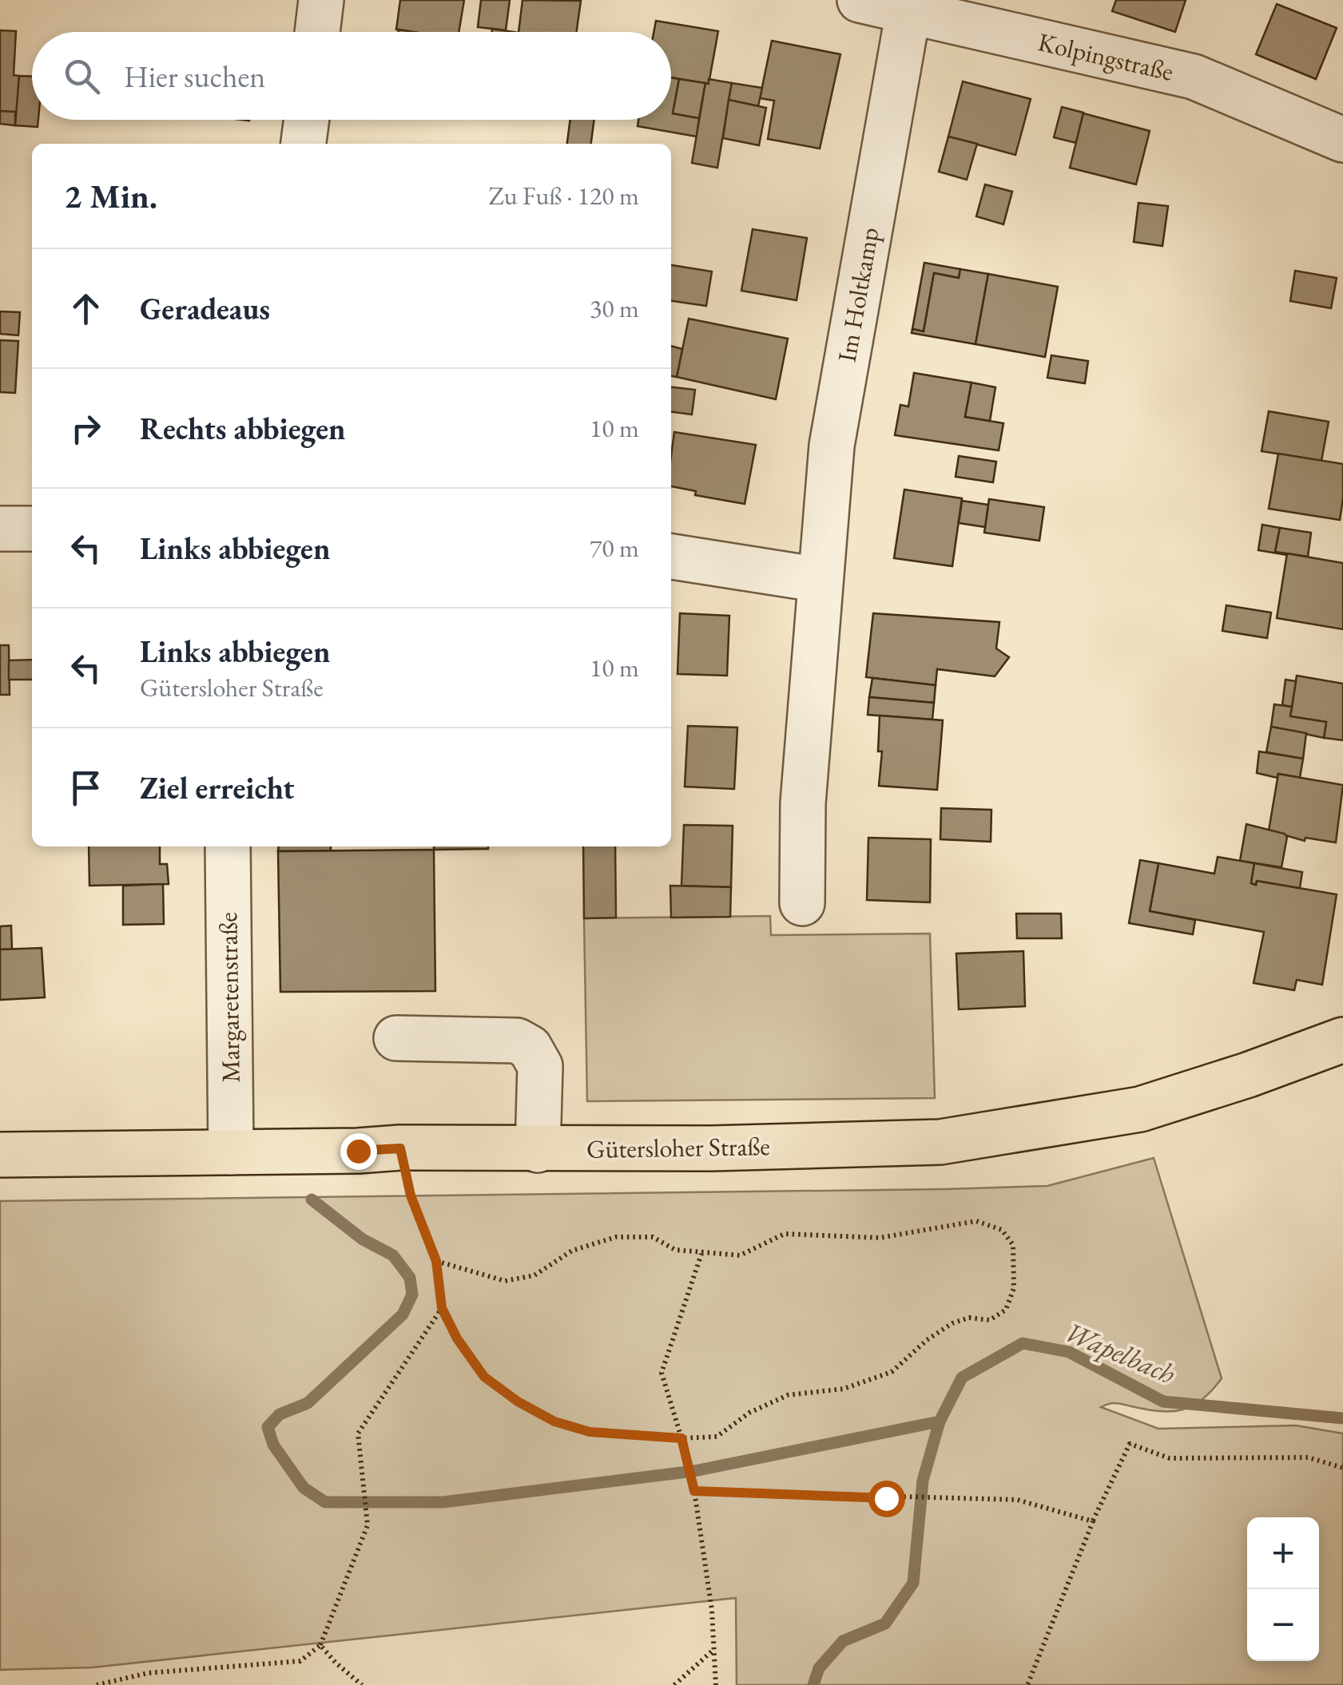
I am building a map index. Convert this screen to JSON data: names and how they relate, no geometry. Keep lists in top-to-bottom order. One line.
{"streets":{"main road":["Gütersloher Straße"],"street":["Kolpingstraße","Im Holtkamp","Margaretenstraße"]},"crossings":[["Kolpingstraße","Im Holtkamp"],["Margaretenstraße","Gütersloher Straße"]],"water":["Wapelbach"],"page":{"search":"Hier suchen","heading":["2 Min.","Zu Fuß · 120 m"],"list":[["Geradeaus","30 m"],["Rechts abbiegen","10 m"],["Links abbiegen","70 m"],["Links abbiegen","Gütersloher Straße","10 m"],"Ziel erreicht"],"map_buttons":["+","−"]}}
